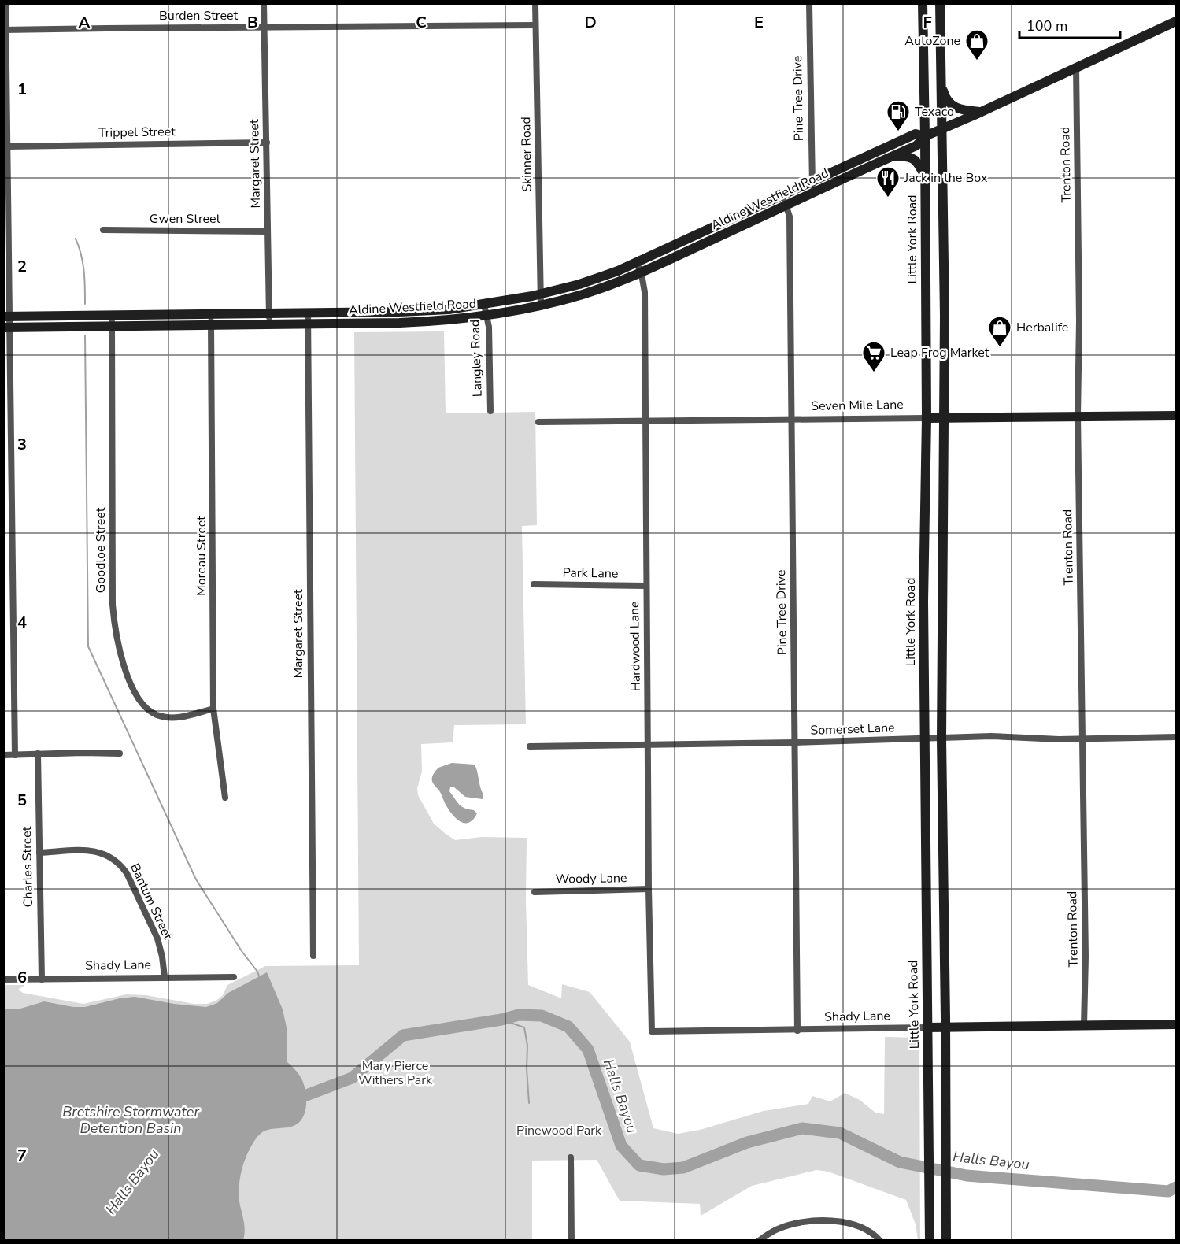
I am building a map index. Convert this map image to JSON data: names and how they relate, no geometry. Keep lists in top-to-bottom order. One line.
{"streets":{"main road":["Aldine Westfield Road","Little York Road","Seven Mile Lane","Shady Lane"],"street":["Burden Street","Pine Tree Drive","Trippel Street","Skinner Road","Margaret Street","Trenton Road","Gwen Street","Langley Road","Goodloe Street","Moreau Street","Park Lane","Hardwood Lane","Somerset Lane","Charles Street","Woody Lane","Bantum Street"]},"crossings":[["Burden Street","Skinner Road"],["Burden Street","Margaret Street"],["Pine Tree Drive","Aldine Westfield Road"],["Pine Tree Drive","Seven Mile Lane"],["Pine Tree Drive","Somerset Lane"],["Pine Tree Drive","Shady Lane"],["Trippel Street","Margaret Street"],["Skinner Road","Aldine Westfield Road"],["Margaret Street","Aldine Westfield Road"],["Margaret Street","Gwen Street"],["Trenton Road","Aldine Westfield Road"],["Trenton Road","Seven Mile Lane"],["Trenton Road","Somerset Lane"],["Trenton Road","Shady Lane"],["Aldine Westfield Road","Little York Road"],["Aldine Westfield Road","Langley Road"],["Aldine Westfield Road","Goodloe Street"],["Aldine Westfield Road","Moreau Street"],["Aldine Westfield Road","Hardwood Lane"],["Little York Road","Seven Mile Lane"],["Little York Road","Somerset Lane"],["Little York Road","Shady Lane"],["Seven Mile Lane","Hardwood Lane"],["Goodloe Street","Moreau Street"],["Park Lane","Hardwood Lane"],["Hardwood Lane","Somerset Lane"],["Hardwood Lane","Woody Lane"],["Hardwood Lane","Shady Lane"],["Charles Street","Bantum Street"],["Charles Street","Shady Lane"],["Bantum Street","Shady Lane"]],"water":["Halls Bayou","Bretshire Stormwater Detention Basin"],"parks":["Mary Pierce Withers Park","Pinewood Park"],"places":{"shop":["AutoZone","Herbalife"],"fuel station":["Texaco"],"restaurant":["Jack in the Box"],"supermarket":["Leap Frog Market"]},"scale_bar":"100 m","grid":{"columns":["A","B","C","D","E","F"],"rows":["1","2","3","4","5","6","7"]}}
